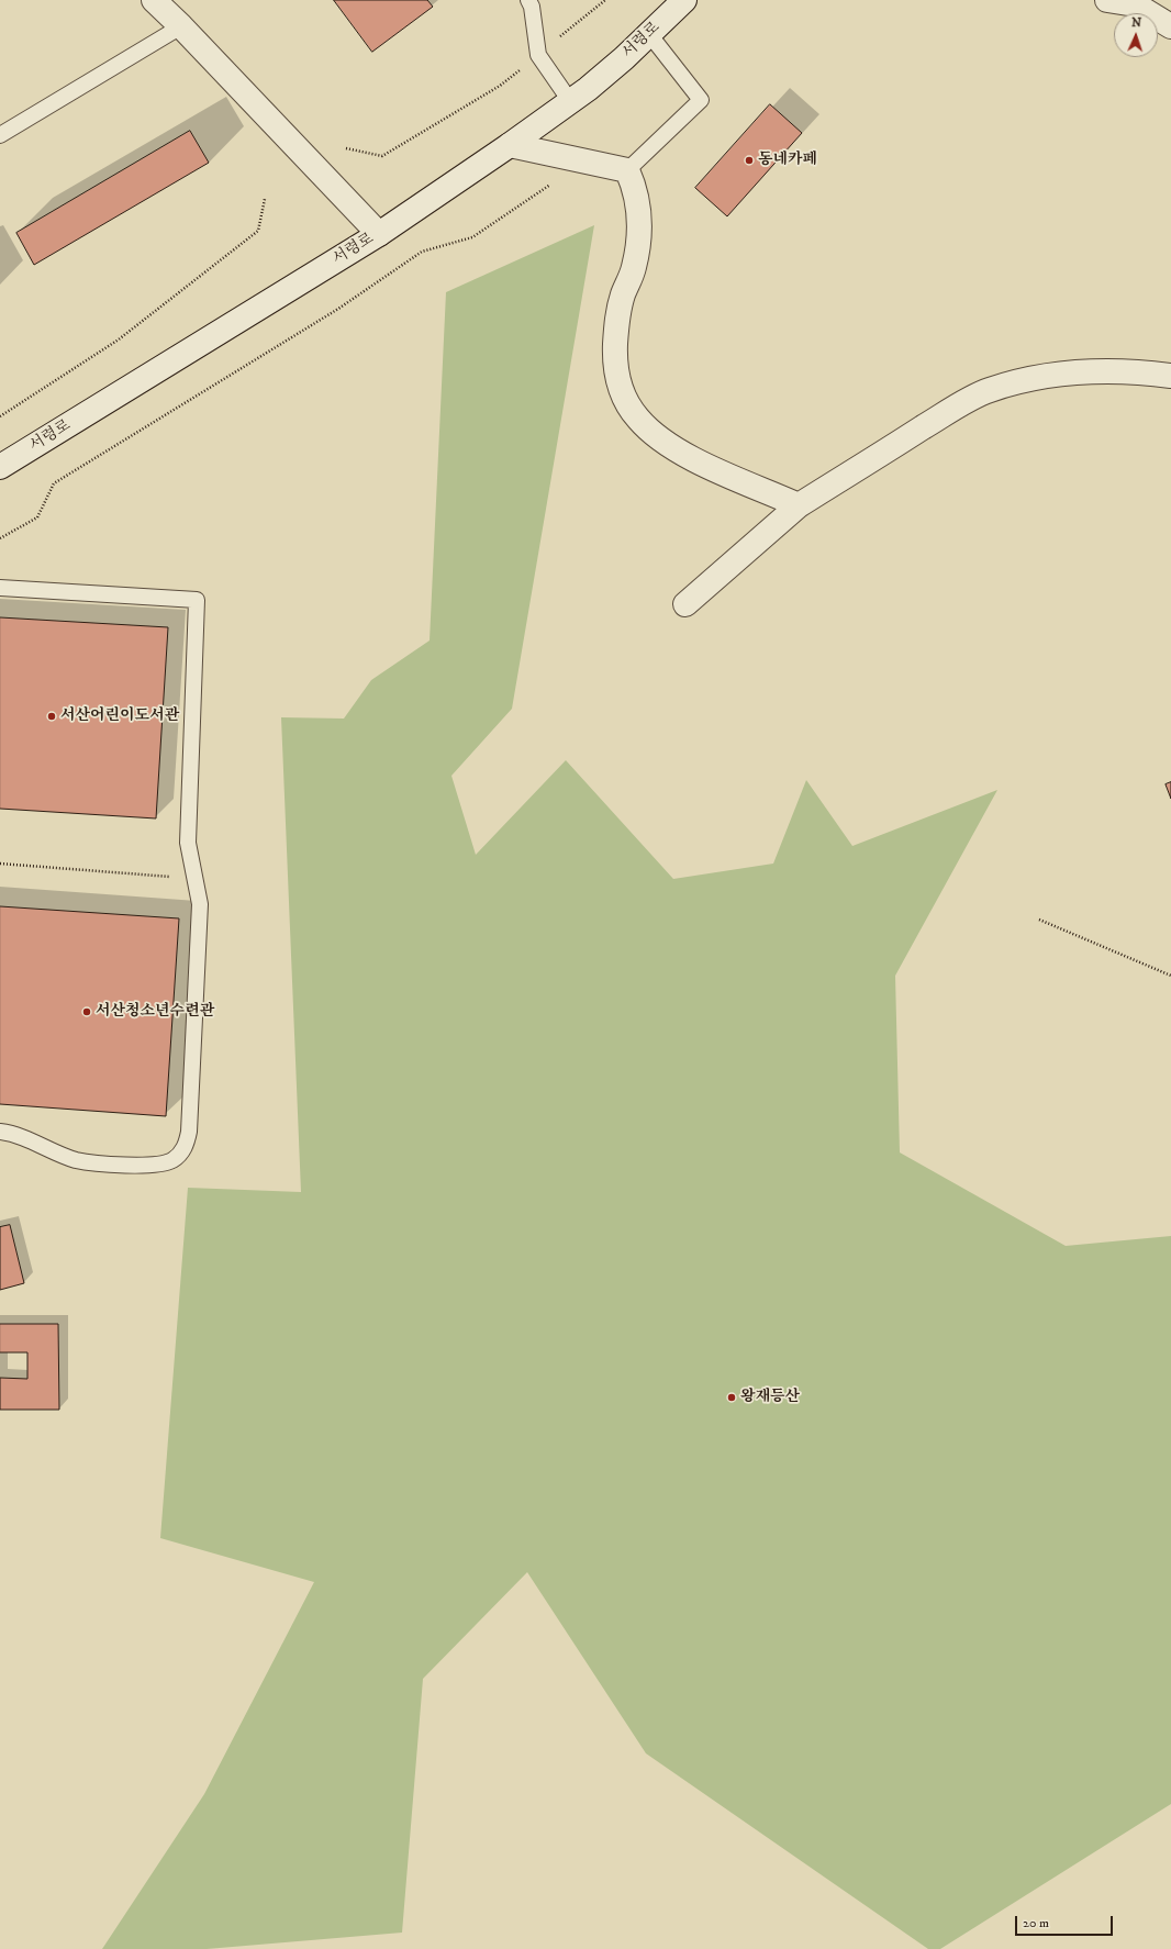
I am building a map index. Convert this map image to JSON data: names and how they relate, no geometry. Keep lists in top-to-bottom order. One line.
{"streets":{"street":["서령로"]},"places":["동네카페","서산어린이도서관","서산청소년수련관","왕재등산"],"scale_bar":"20 m","north":"top"}
